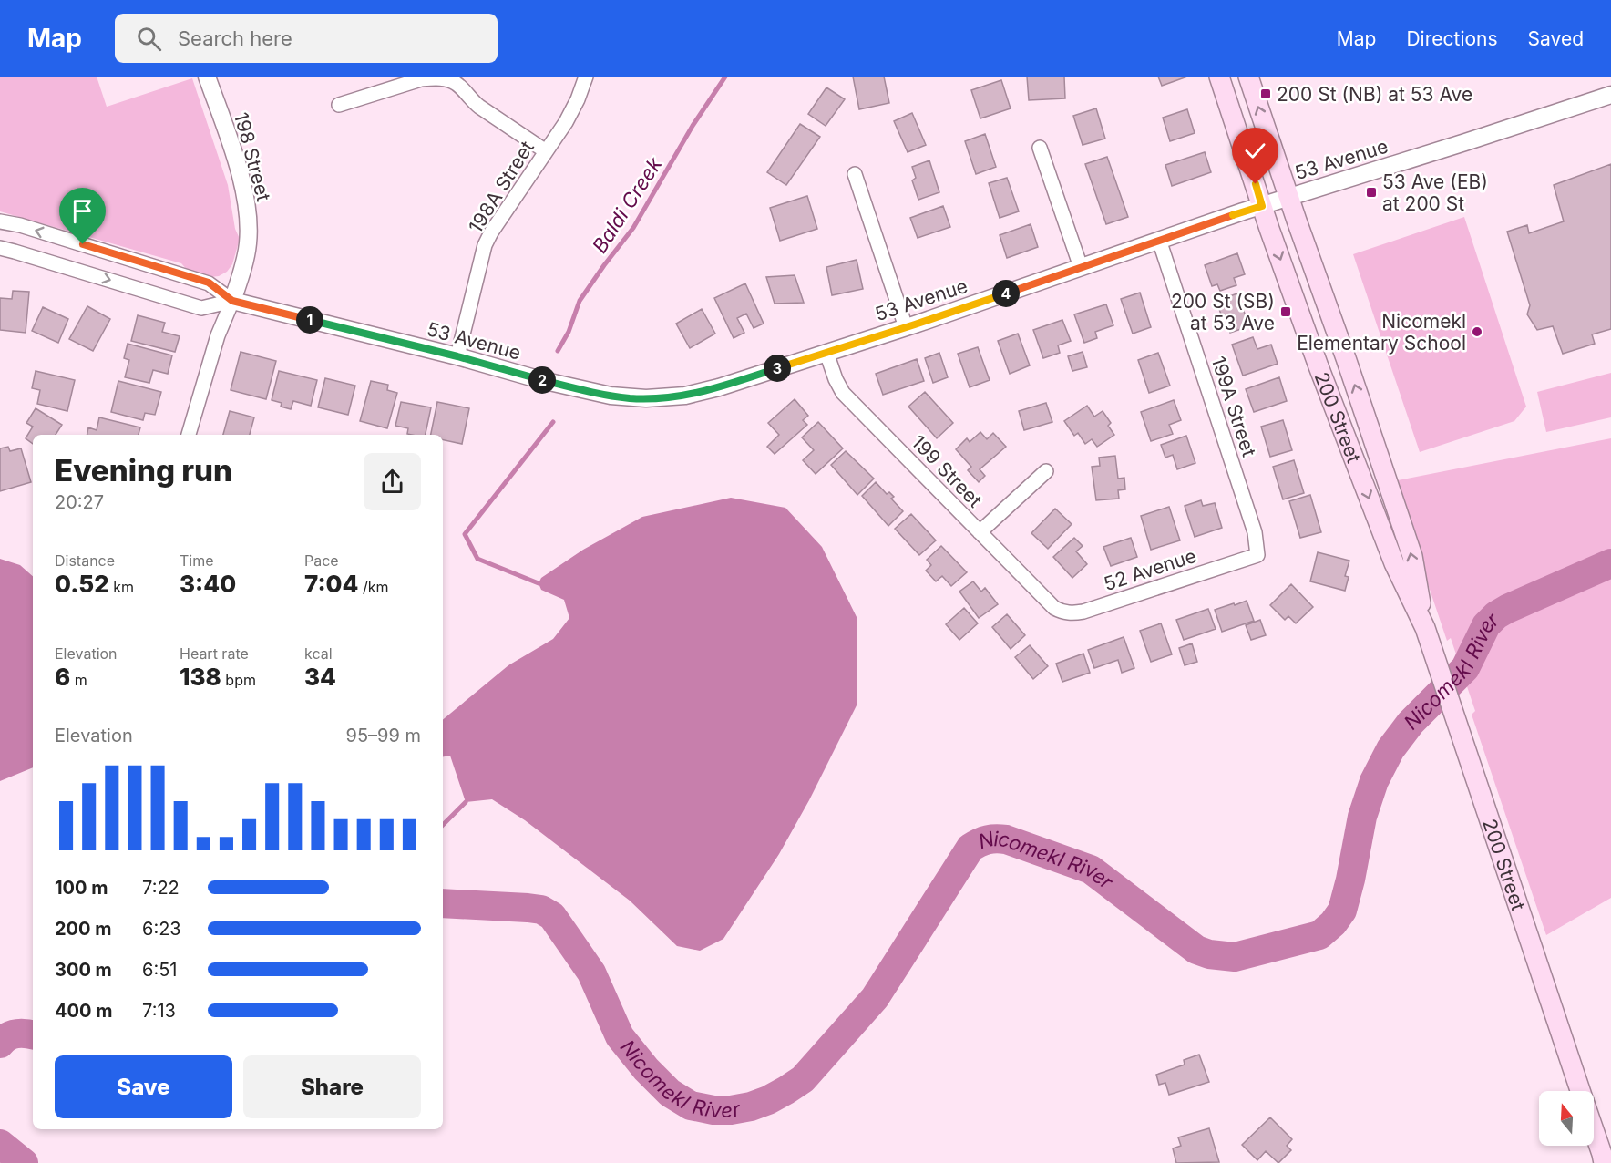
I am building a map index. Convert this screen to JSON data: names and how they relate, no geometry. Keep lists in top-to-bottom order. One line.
{"streets":{"main road":["200 Street"],"street":["198 Street","53 Avenue","198A Street","199A Street","199 Street","52 Avenue"]},"crossings":[["198 Street","53 Avenue"],["53 Avenue","198A Street"],["53 Avenue","199A Street"],["53 Avenue","200 Street"],["53 Avenue","199 Street"],["199A Street","52 Avenue"],["199 Street","52 Avenue"]],"water":["Baldi Creek","Nicomekl River"],"places":{"transit":["200 St (NB) at 53 Ave","53 Ave (EB) at 200 St","200 St (SB) at 53 Ave"],"other":["Nicomekl Elementary School"]},"north":"top","page":{"header":"Map","search":"Search here","nav":["Map","Directions","Saved"],"pins":["4","1","3","2"],"heading":["Evening run","20:27"],"stats":[["Distance","0.52 km"],["Time","3:40"],["Pace","7:04 /km"],["Elevation","6 m"],["Heart rate","138 bpm"],["kcal","34"]],"chart":["Elevation","95–99 m"],"list":[{"name":"100 m","note":"7:22"},{"name":"200 m","note":"6:23"},{"name":"300 m","note":"6:51"},{"name":"400 m","note":"7:13"}],"buttons":["Save","Share"]}}
